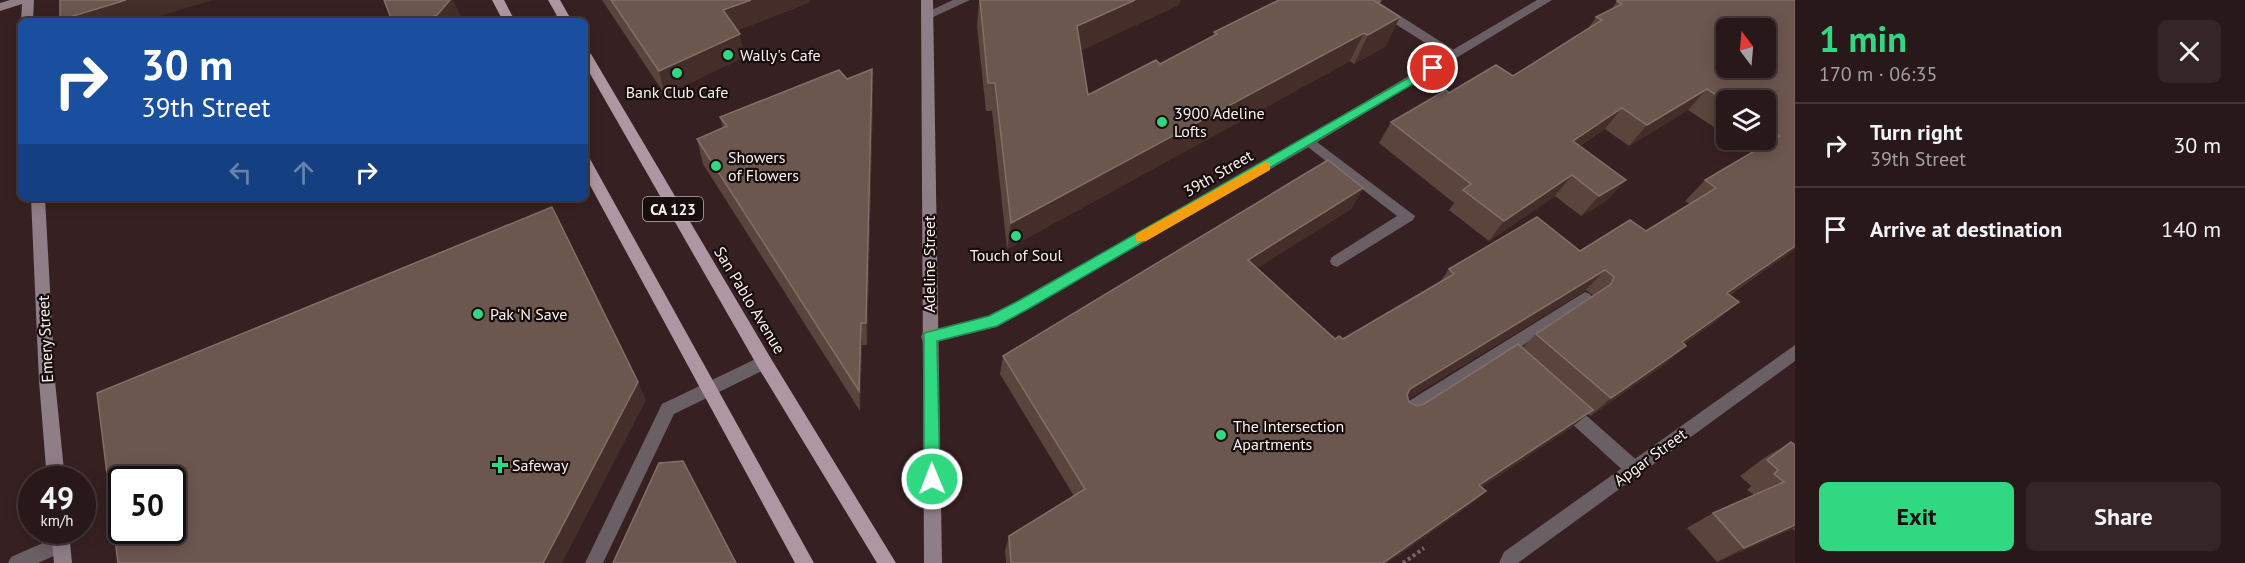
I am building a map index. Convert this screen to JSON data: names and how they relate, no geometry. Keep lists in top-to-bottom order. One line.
{"streets":{"main road":["CA 123","Adeline Street","San Pablo Avenue","Emery Street"],"street":["39th Street","Apgar Street"]},"crossings":[["39th Street","Adeline Street"]],"places":{"other":["Wally's Cafe","Bank Club Cafe","3900 Adeline Lofts","Showers of Flowers","Touch of Soul","Pak 'N Save","The Intersection Apartments"],"health":["Safeway"]},"north":"top","page":{"heading":["1 min","170 m · 06:35"],"turn":["30 m","39th Street"],"list":[{"name":"Turn right","note":"39th Street","value":"30 m"},{"name":"Arrive at destination","value":"140 m"}],"speed":"49 km/h","limit":"50","buttons":["Exit","Share"]}}
